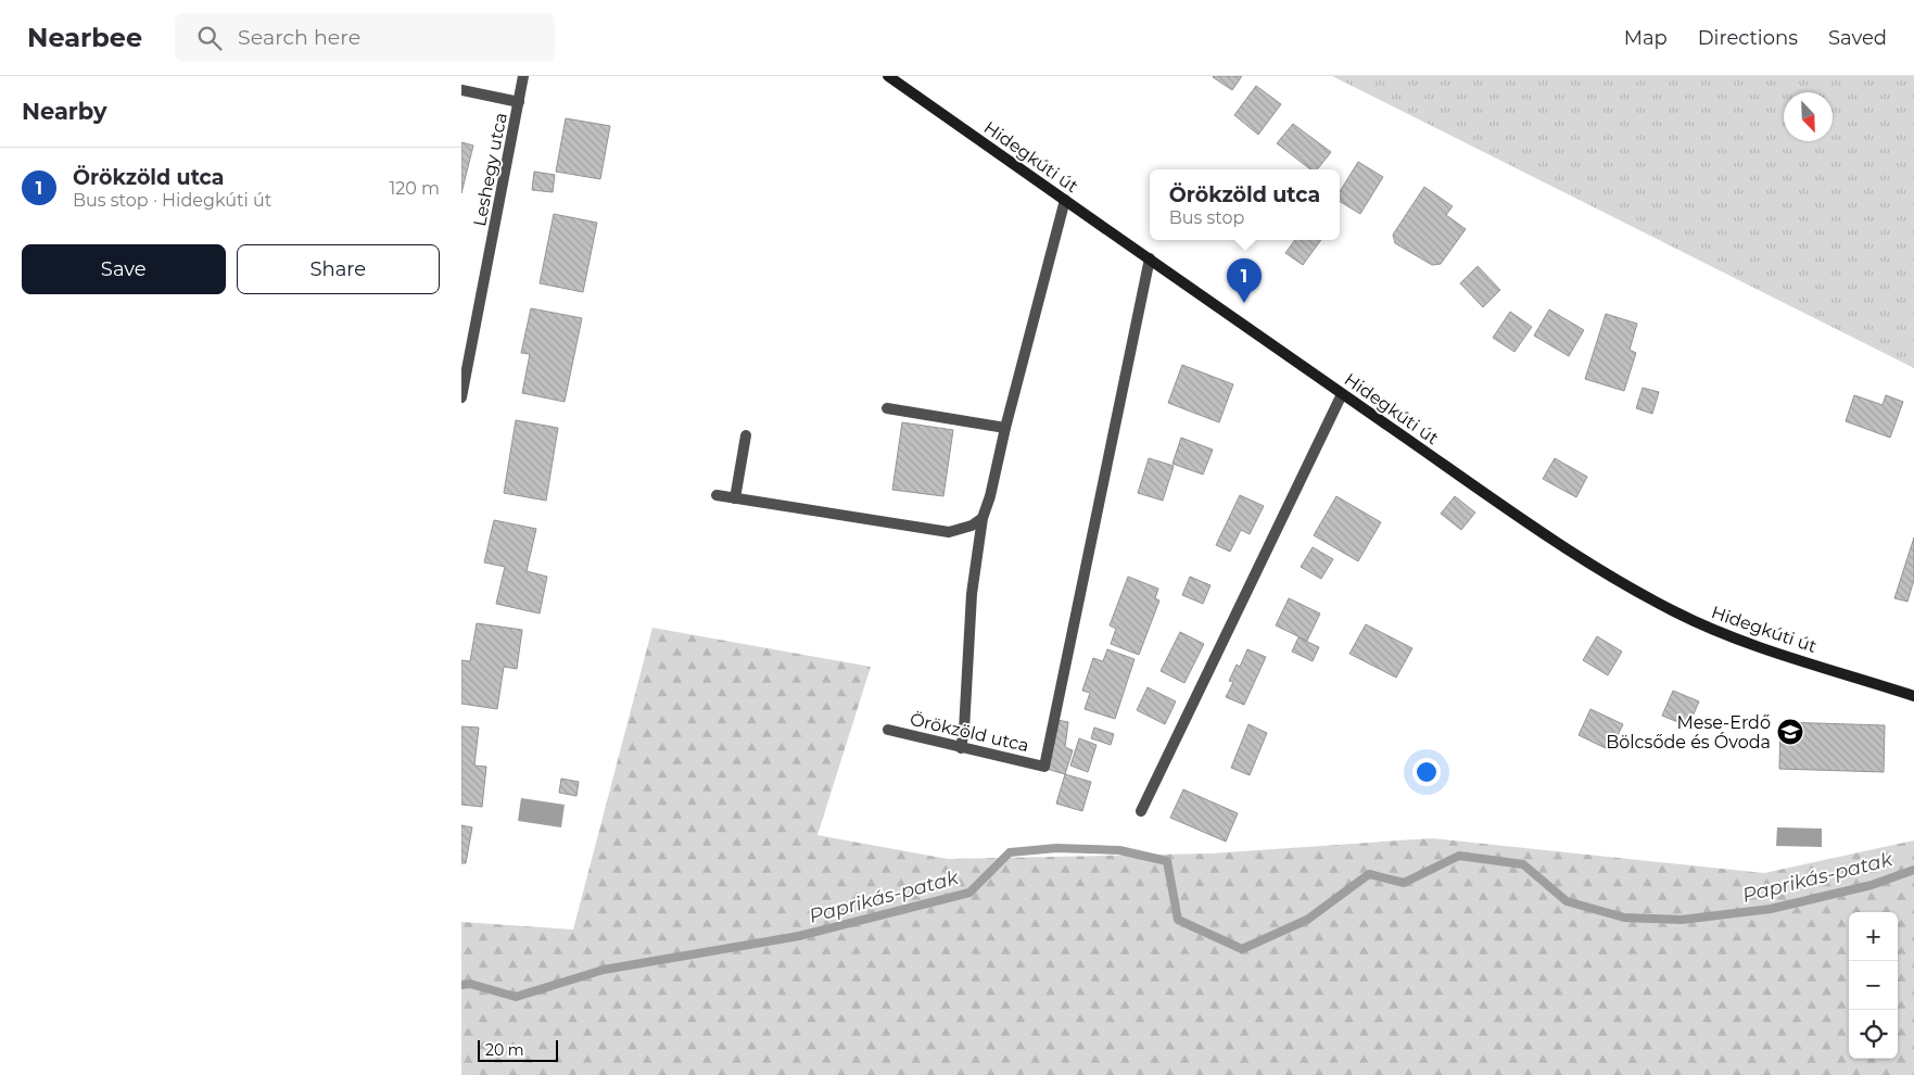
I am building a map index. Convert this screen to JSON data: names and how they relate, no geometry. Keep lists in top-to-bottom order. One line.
{"streets":{"main road":["Hidegkúti út"],"street":["Leshegy utca","Örökzöld utca"]},"crossings":[["Hidegkúti út","Örökzöld utca"]],"water":["Paprikás-patak"],"places":{"school or university":["Mese-Erdő Bölcsőde és Óvoda"]},"scale_bar":"20 m","north":"bottom right","page":{"header":"Nearbee","search":"Search here","nav":["Map","Directions","Saved"],"heading":"Nearby","list":[{"mark":"1","name":"Örökzöld utca","note":"Bus stop · Hidegkúti út","value":"120 m"}],"popup":["Örökzöld utca","Bus stop"],"buttons":["Save","Share"],"pins":"1","map_buttons":["+","−"],"scale":"20 m"}}
